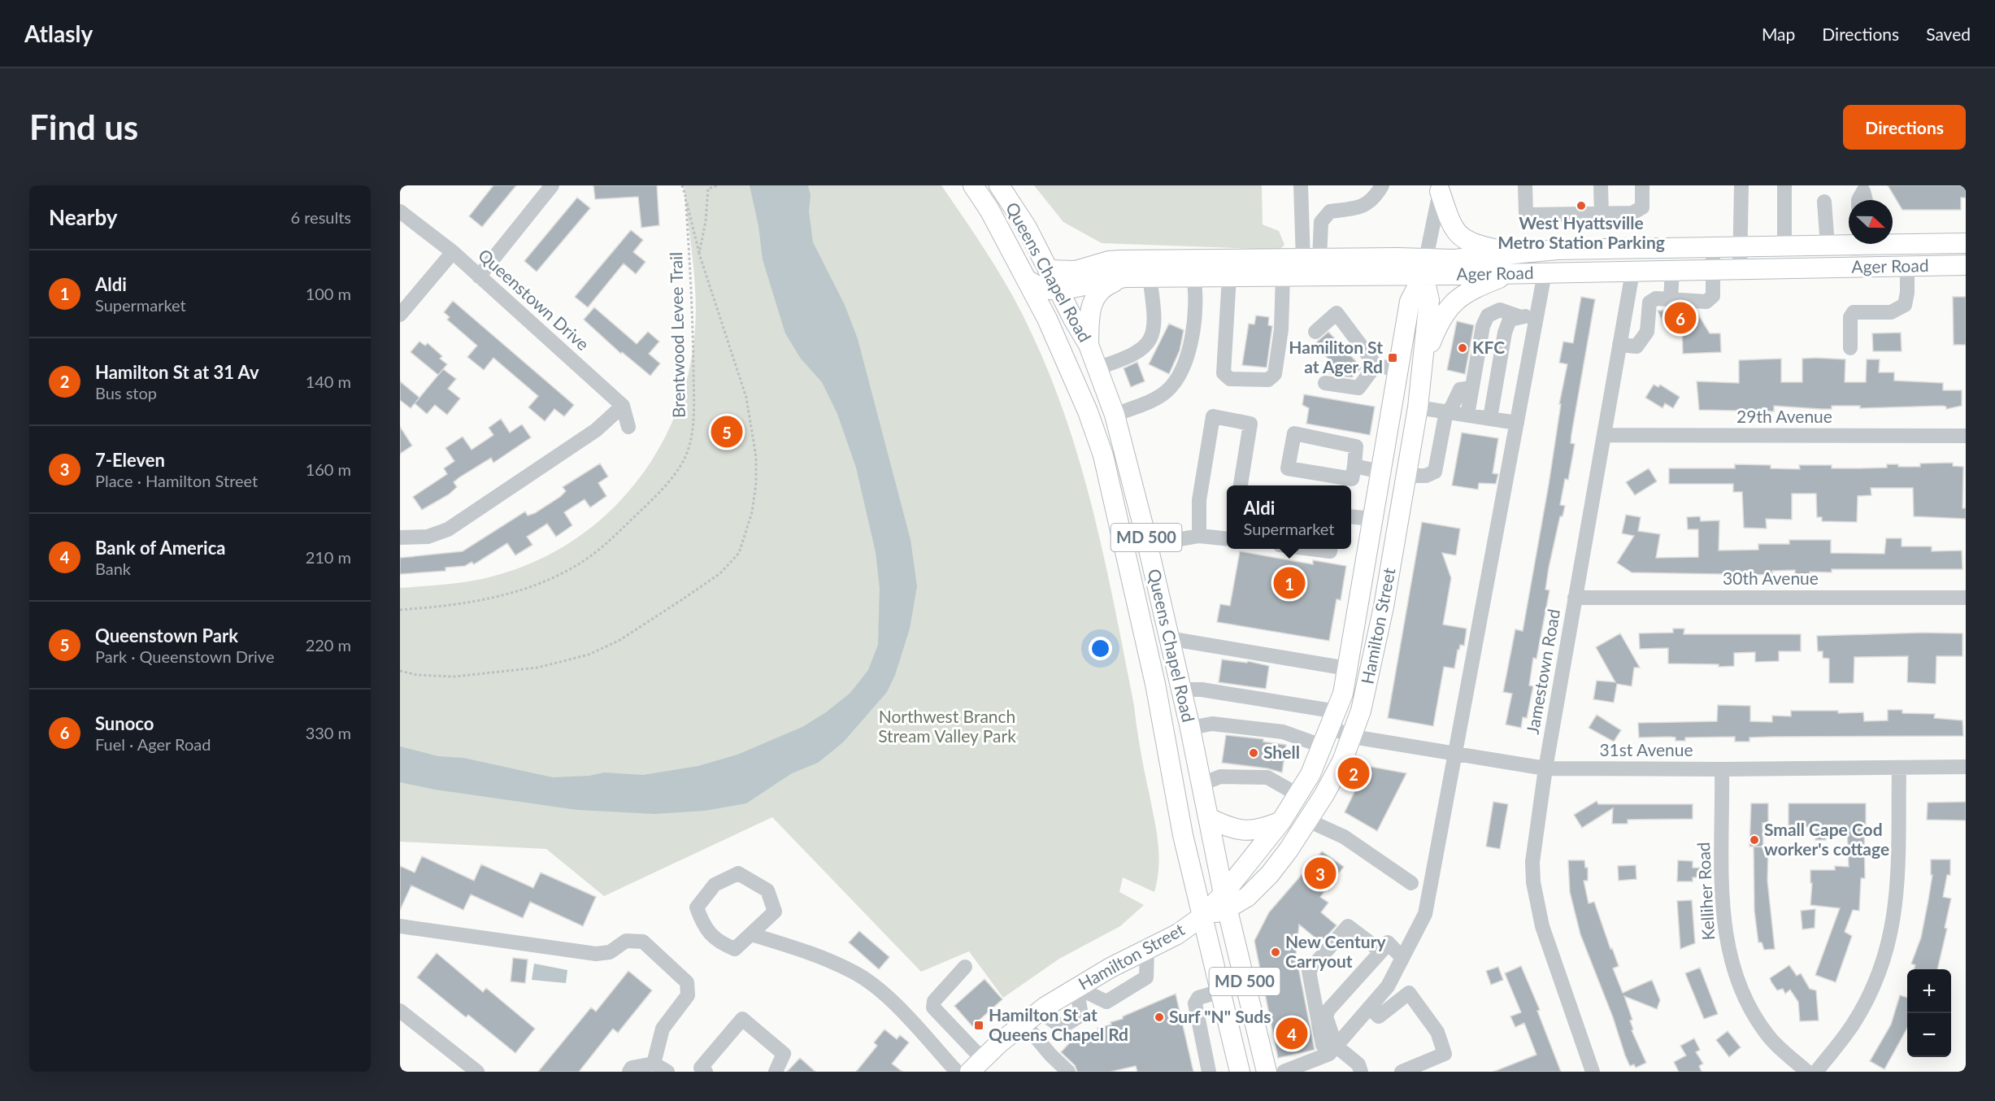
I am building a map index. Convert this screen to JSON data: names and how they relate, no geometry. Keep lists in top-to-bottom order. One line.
{"streets":{"main road":["Ager Road","Queens Chapel Road","MD 500","Hamilton Street"],"street":["Queenstown Drive","29th Avenue","30th Avenue","Jamestown Road","31st Avenue","Kelliher Road"],"path":["Brentwood Levee Trail"]},"crossings":[["Ager Road","Queens Chapel Road"],["Ager Road","Hamilton Street"],["Ager Road","Jamestown Road"],["Queens Chapel Road","Hamilton Street"],["Queens Chapel Road","31st Avenue"],["29th Avenue","Jamestown Road"],["30th Avenue","Jamestown Road"],["Hamilton Street","31st Avenue"],["Jamestown Road","31st Avenue"],["31st Avenue","Kelliher Road"]],"parks":["Northwest Branch Stream Valley Park"],"places":{"other":["West Hyattsville Metro Station Parking","KFC","Shell","Small Cape Cod worker's cottage","New Century Carryout","Surf \"N\" Suds"],"transit":["Hamiliton St at Ager Rd","Hamilton St at Queens Chapel Rd"]},"north":"right","page":{"header":"Atlasly","nav":["Map","Directions","Saved"],"buttons":"Directions","title":"Find us","heading":["Nearby","6 results"],"list":[{"mark":"1","name":"Aldi","note":"Supermarket","value":"100 m"},{"mark":"2","name":"Hamilton St at 31 Av","note":"Bus stop","value":"140 m"},{"mark":"3","name":"7-Eleven","note":"Place · Hamilton Street","value":"160 m"},{"mark":"4","name":"Bank of America","note":"Bank","value":"210 m"},{"mark":"5","name":"Queenstown Park","note":"Park · Queenstown Drive","value":"220 m"},{"mark":"6","name":"Sunoco","note":"Fuel · Ager Road","value":"330 m"}],"pins":["6","5","1","2","3","4"],"popup":["Aldi","Supermarket"],"map_buttons":["+","−"]}}
